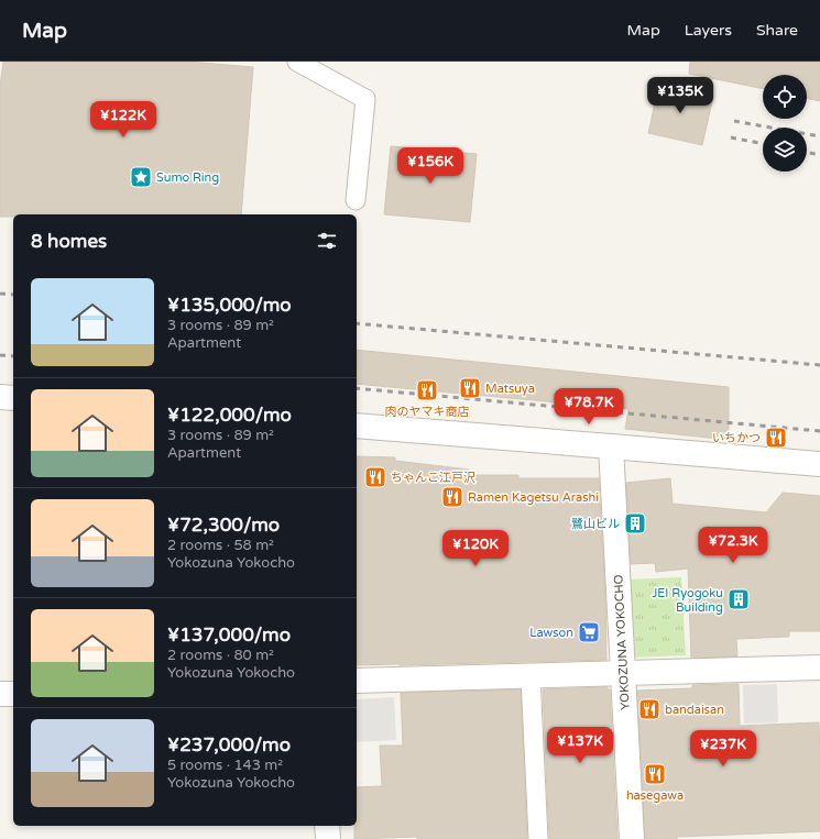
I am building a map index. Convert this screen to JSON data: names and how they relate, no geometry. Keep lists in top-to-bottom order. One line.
{"streets":{"street":["YOKOZUNA YOKOCHO"]},"places":{"place":["Sumo Ring"],"restaurant":["Matsuya","肉のヤマキ商店","いちかつ","ちゃんこ江戸沢","Ramen Kagetsu Arashi","bandaisan","hasegawa"],"building":["鷺山ビル","JEI Ryogoku Building"],"supermarket":["Lawson"]},"page":{"header":"Map","nav":["Map","Layers","Share"],"price":["¥135K","¥122K","¥156K","¥78.7K","¥72.3K","¥120K","¥137K","¥237K"],"heading":"8 homes","list":[{"name":"¥135,000/mo","note":"3 rooms · 89 m² · Apartment"},{"name":"¥122,000/mo","note":"3 rooms · 89 m² · Apartment"},{"name":"¥72,300/mo","note":"2 rooms · 58 m² · Yokozuna Yokocho"},{"name":"¥137,000/mo","note":"2 rooms · 80 m² · Yokozuna Yokocho"},{"name":"¥237,000/mo","note":"5 rooms · 143 m² · Yokozuna Yokocho"}]}}
